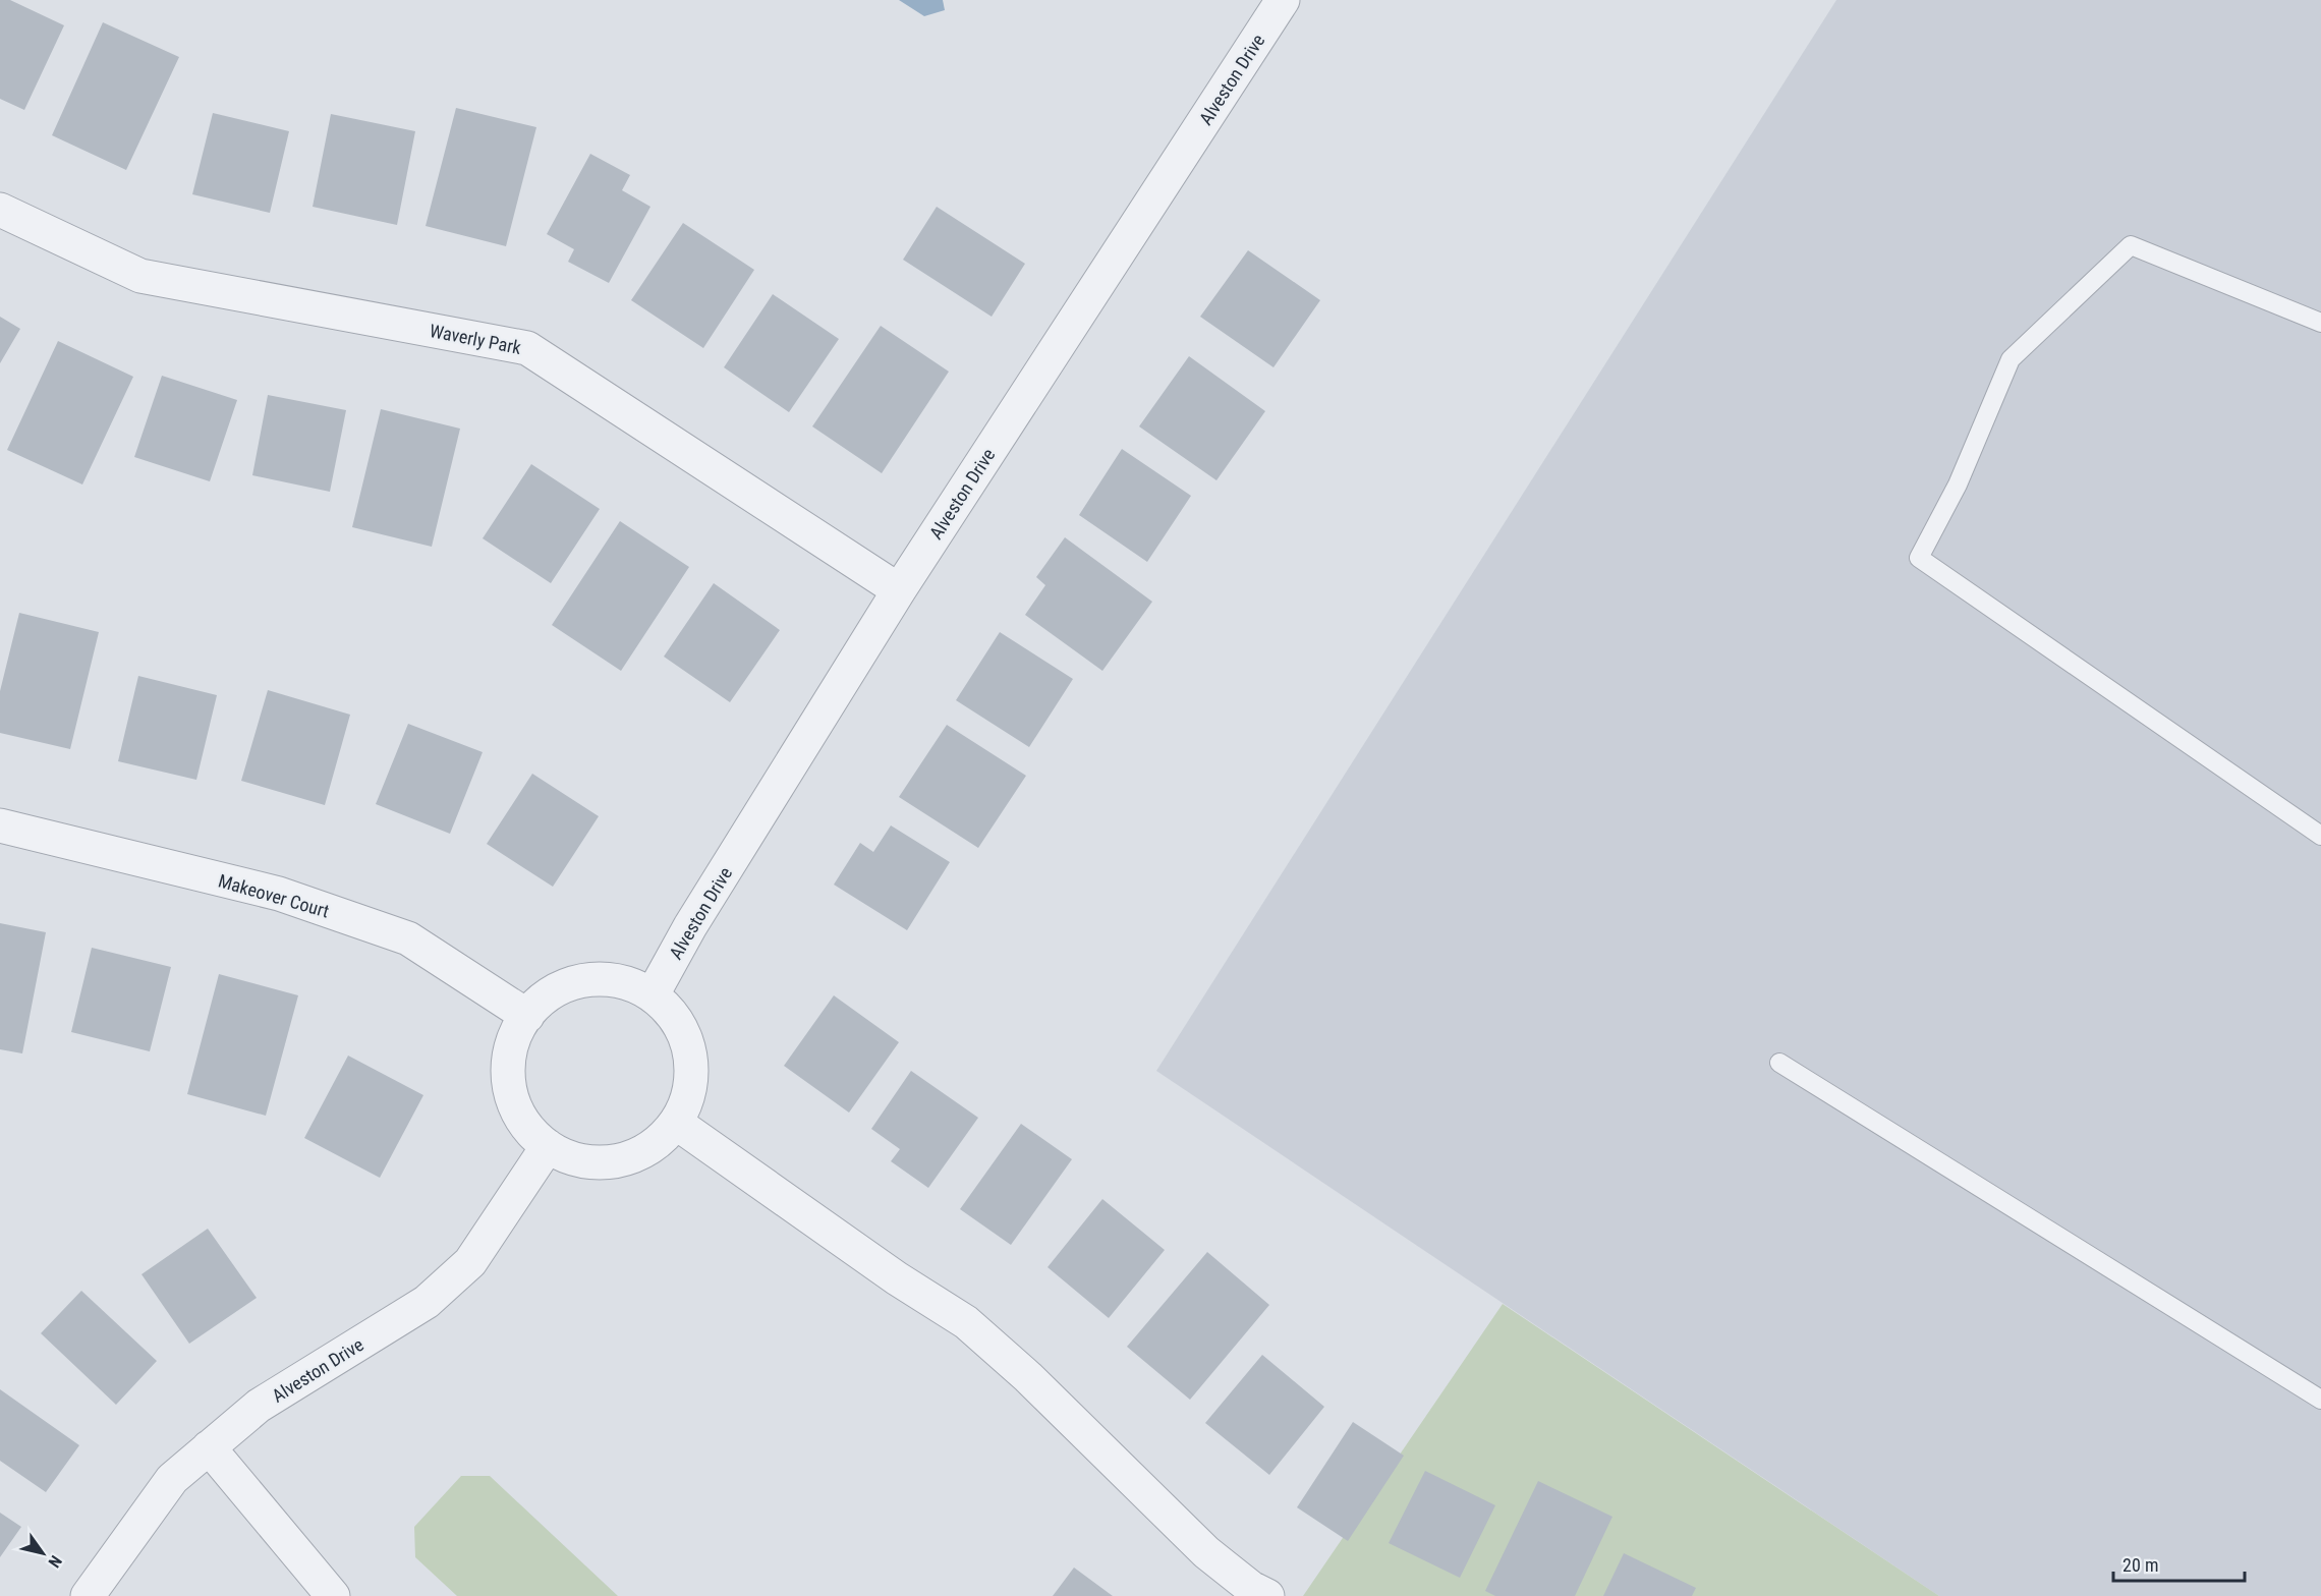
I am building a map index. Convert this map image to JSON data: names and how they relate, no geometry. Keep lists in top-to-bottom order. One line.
{"streets":{"street":["Alveston Drive","Waverly Park","Makeover Court"]},"crossings":[["Alveston Drive","Waverly Park"],["Alveston Drive","Makeover Court"]],"scale_bar":"20 m","north":"bottom right"}
